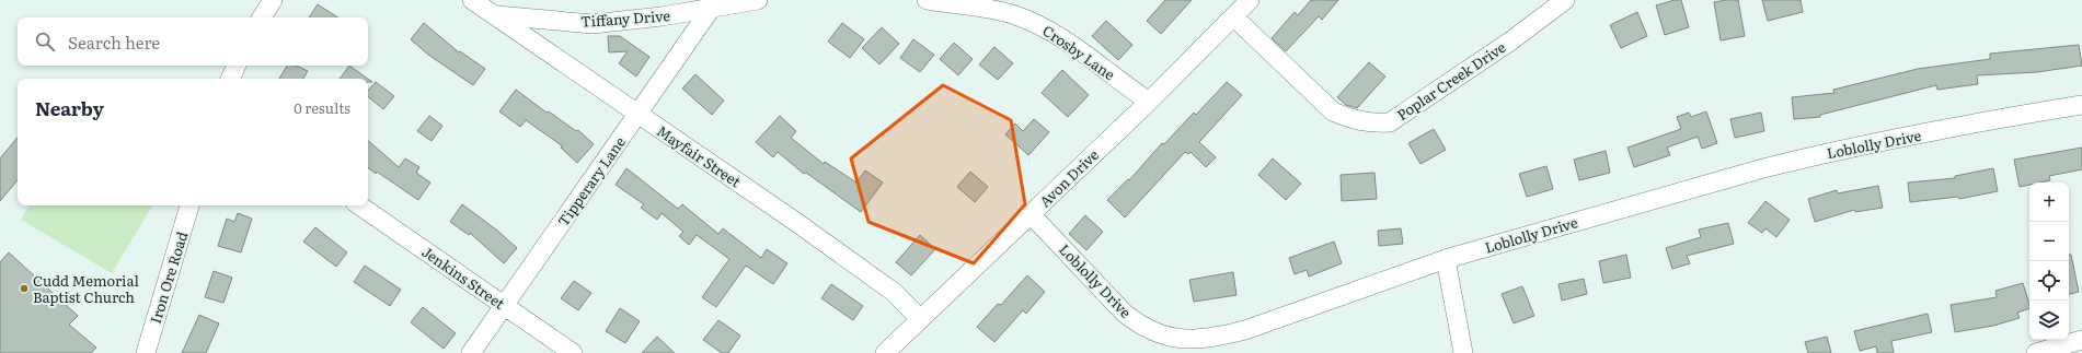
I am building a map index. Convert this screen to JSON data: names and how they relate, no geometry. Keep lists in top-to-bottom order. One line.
{"streets":{"street":["Tiffany Drive","Crosby Lane","Poplar Creek Drive","Loblolly Drive","Mayfair Street","Avon Drive","Tipperary Lane","Iron Ore Road","Jenkins Street"]},"crossings":[["Tiffany Drive","Mayfair Street"],["Tiffany Drive","Tipperary Lane"],["Crosby Lane","Avon Drive"],["Poplar Creek Drive","Avon Drive"],["Loblolly Drive","Avon Drive"],["Mayfair Street","Avon Drive"],["Mayfair Street","Tipperary Lane"],["Tipperary Lane","Jenkins Street"]],"places":["Cudd Memorial Baptist Church"],"page":{"search":"Search here","heading":["Nearby","0 results"],"map_buttons":["+","−"]}}
